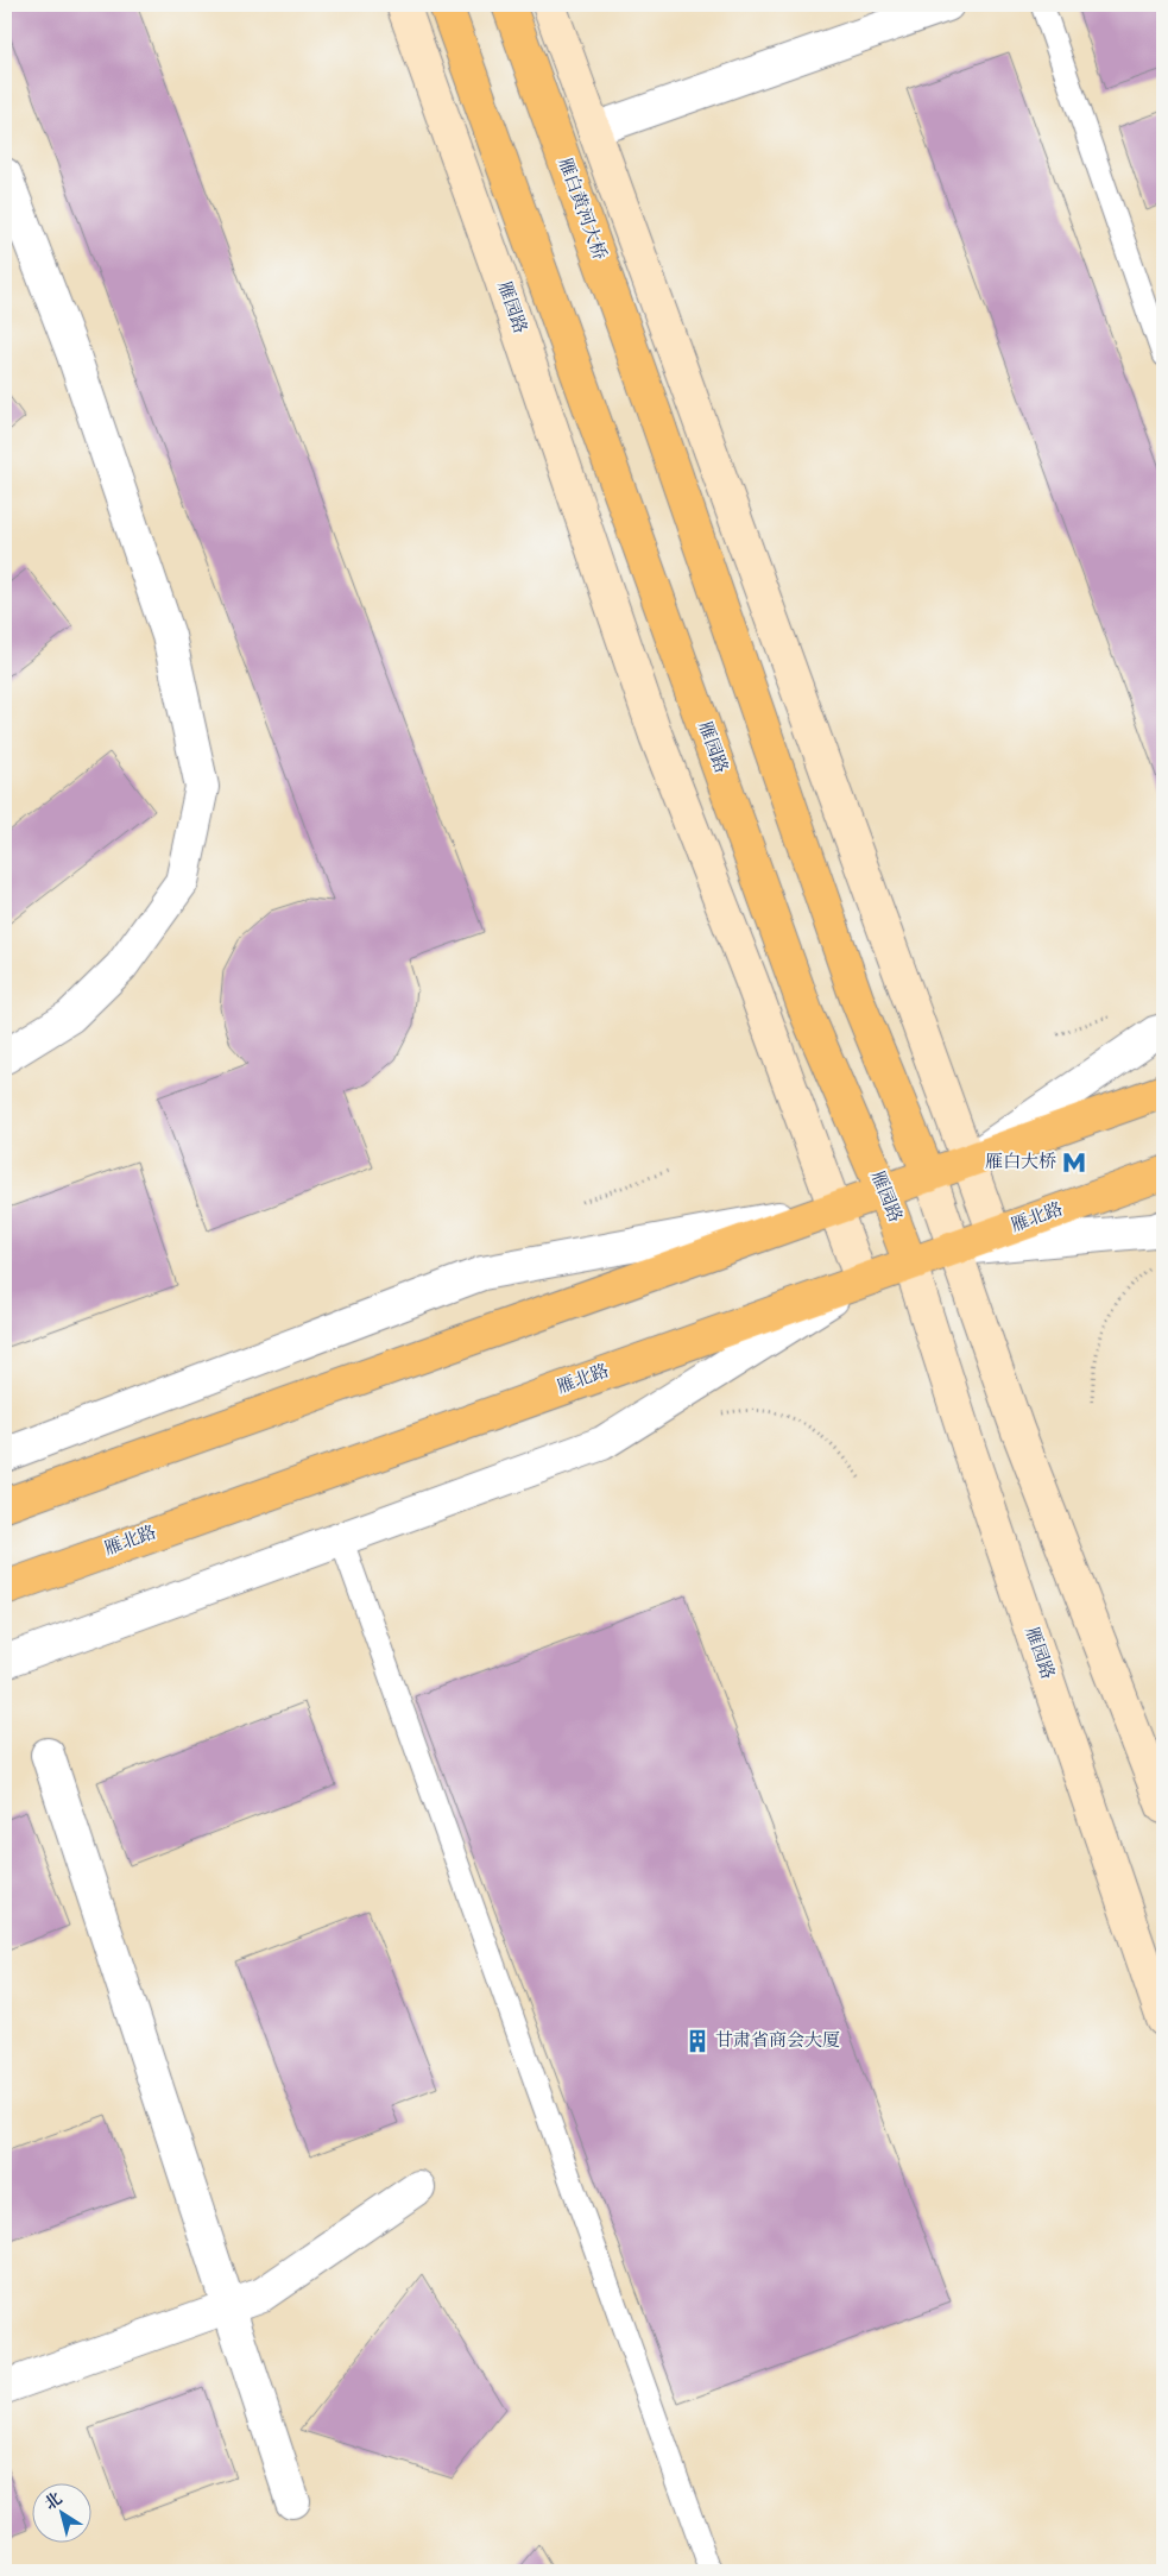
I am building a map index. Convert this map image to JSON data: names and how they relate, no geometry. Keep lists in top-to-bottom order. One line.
{"streets":{"main road":["雁白黄河大桥","雁园路","雁北路"]},"crossings":[["雁园路","雁北路"]],"places":{"metro station":["雁白大桥"],"building":["甘肃省商会大厦"]},"north":"top left"}
